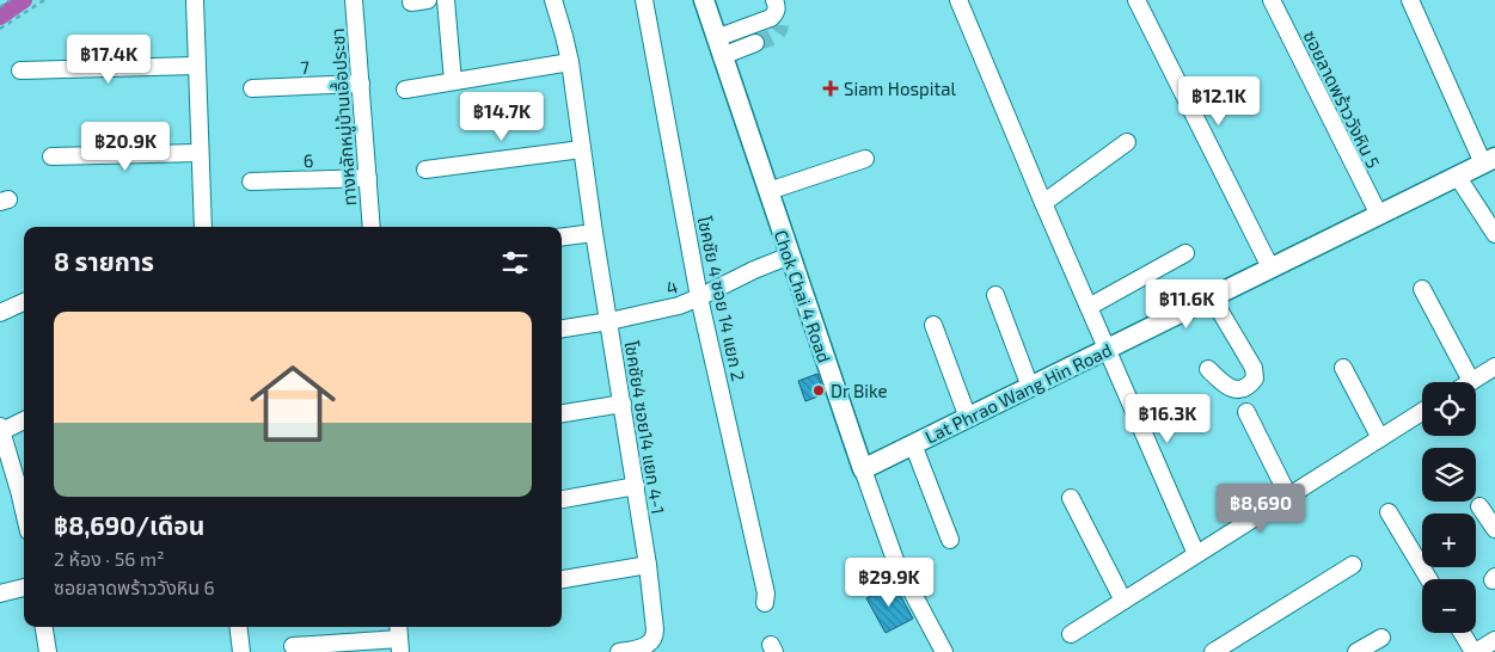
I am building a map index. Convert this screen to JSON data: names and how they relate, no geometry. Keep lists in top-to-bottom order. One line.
{"streets":{"main road":["Chok Chai 4 Road","Lat Phrao Wang Hin Road"],"street":["7","ซอยลาดพร้าววังหิน 5","ทางหลักหมู่บ้านเอื้อประชา","6","4","โชคชัย 4 ซอย 14 แยก 2","โชคชัย4 ซอย14 แยก 4-1"]},"crossings":[["7","ทางหลักหมู่บ้านเอื้อประชา"],["ซอยลาดพร้าววังหิน 5","Lat Phrao Wang Hin Road"],["ทางหลักหมู่บ้านเอื้อประชา","6"],["4","Chok Chai 4 Road"],["4","โชคชัย 4 ซอย 14 แยก 2"],["4","โชคชัย4 ซอย14 แยก 4-1"],["Chok Chai 4 Road","Lat Phrao Wang Hin Road"]],"places":{"health":["Siam Hospital"],"other":["Dr Bike"]},"page":{"price":["฿17.4K","฿12.1K","฿14.7K","฿20.9K","฿11.6K","฿16.3K","฿8,690","฿29.9K"],"heading":"8 รายการ","list":[{"name":"฿8,690/เดือน","note":"2 ห้อง · 56 m² · ซอยลาดพร้าววังหิน 6"}],"map_buttons":["+","−"]}}
